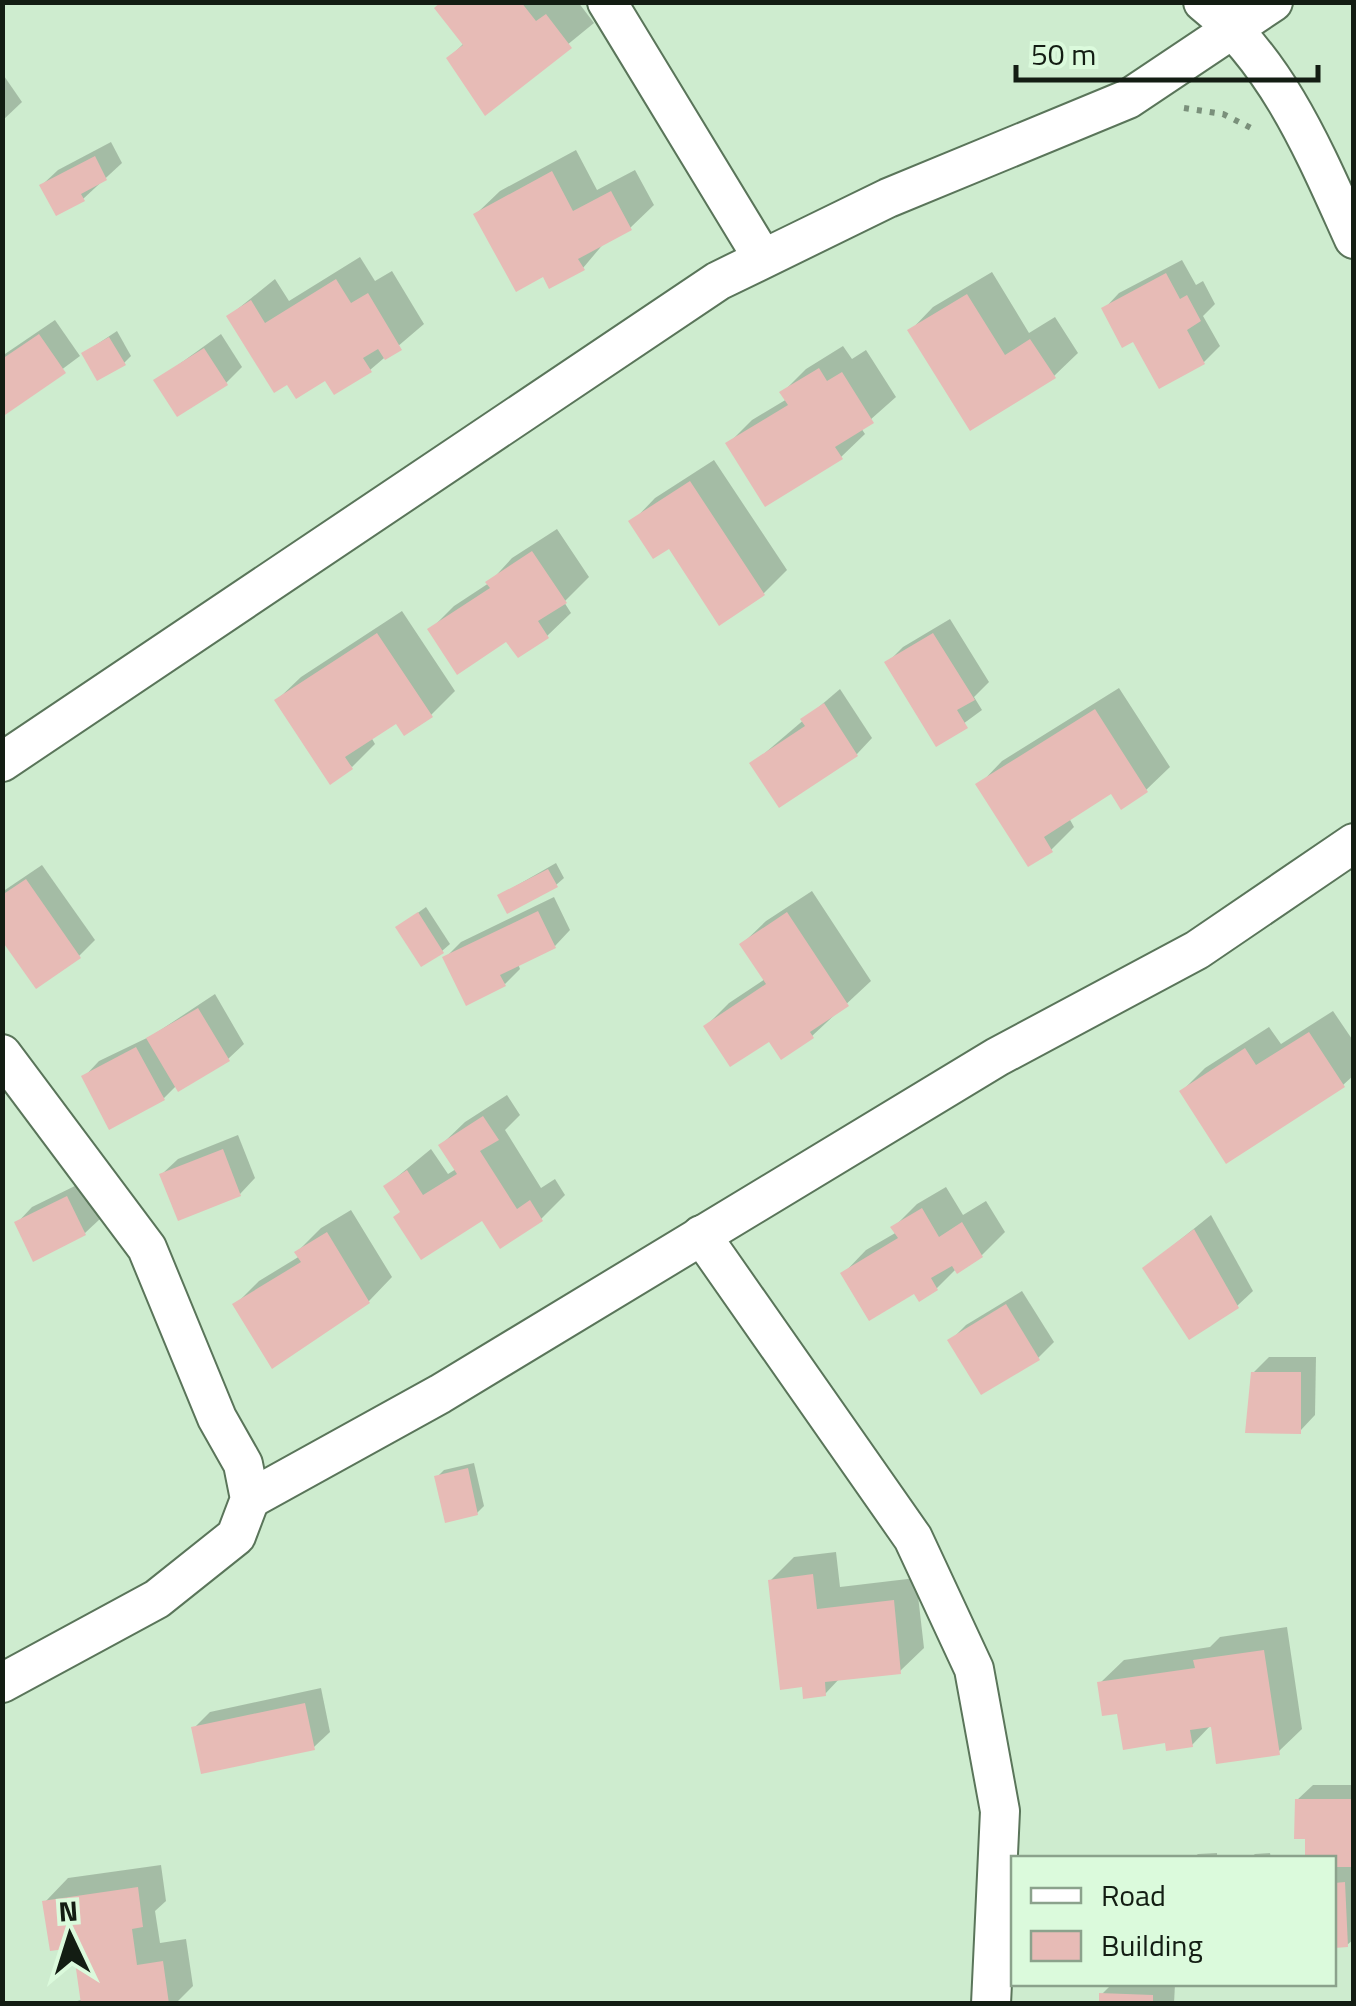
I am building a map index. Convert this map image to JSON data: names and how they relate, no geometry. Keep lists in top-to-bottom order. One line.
{"legend":["Road","Building"],"scale_bar":"50 m","north":"top"}
